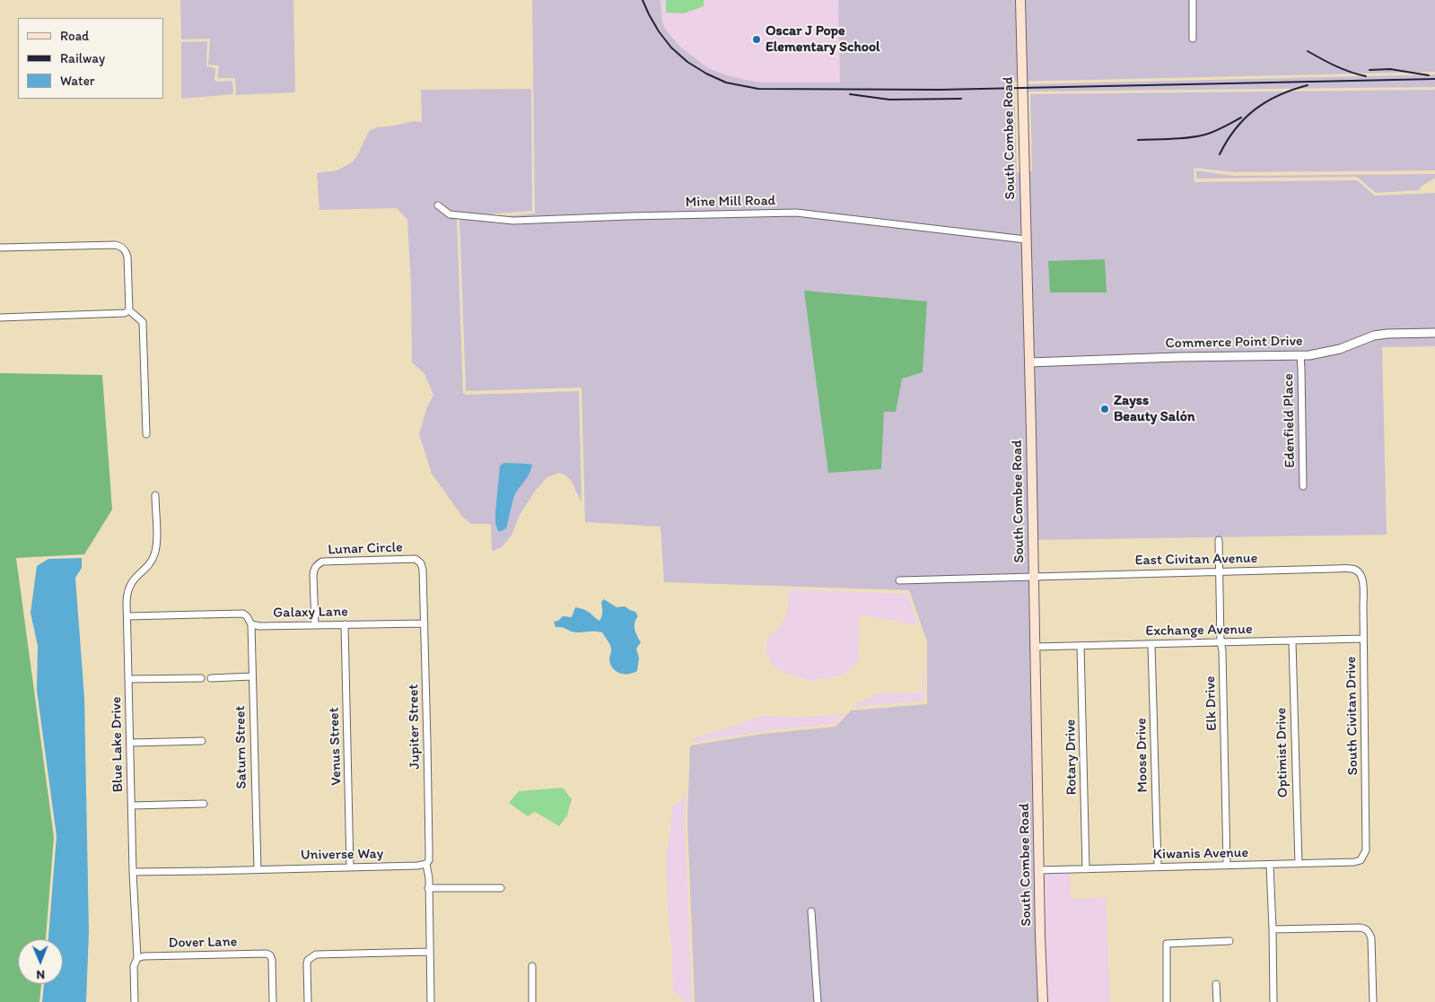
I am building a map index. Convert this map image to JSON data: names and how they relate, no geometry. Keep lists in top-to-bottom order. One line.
{"streets":{"main road":["South Combee Road"],"street":["Mine Mill Road","Commerce Point Drive","Edenfield Place","Lunar Circle","East Civitan Avenue","Galaxy Lane","Exchange Avenue","Elk Drive","South Civitan Drive","Jupiter Street","Blue Lake Drive","Venus Street","Saturn Street","Optimist Drive","Moose Drive","Rotary Drive","Kiwanis Avenue","Universe Way","Dover Lane"]},"crossings":[["South Combee Road","Mine Mill Road"],["South Combee Road","Commerce Point Drive"],["South Combee Road","East Civitan Avenue"],["South Combee Road","Exchange Avenue"],["South Combee Road","Kiwanis Avenue"],["Commerce Point Drive","Edenfield Place"],["Lunar Circle","Galaxy Lane"],["Lunar Circle","Jupiter Street"],["East Civitan Avenue","Elk Drive"],["East Civitan Avenue","South Civitan Drive"],["Galaxy Lane","Jupiter Street"],["Galaxy Lane","Blue Lake Drive"],["Galaxy Lane","Venus Street"],["Galaxy Lane","Saturn Street"],["Exchange Avenue","Elk Drive"],["Exchange Avenue","South Civitan Drive"],["Exchange Avenue","Optimist Drive"],["Exchange Avenue","Moose Drive"],["Exchange Avenue","Rotary Drive"],["Elk Drive","Kiwanis Avenue"],["South Civitan Drive","Kiwanis Avenue"],["Jupiter Street","Universe Way"],["Blue Lake Drive","Universe Way"],["Blue Lake Drive","Dover Lane"],["Venus Street","Universe Way"],["Saturn Street","Universe Way"],["Optimist Drive","Kiwanis Avenue"],["Moose Drive","Kiwanis Avenue"],["Rotary Drive","Kiwanis Avenue"]],"places":["Oscar J Pope Elementary School","Zayss Beauty Salón"],"legend":["Road","Railway","Water"],"north":"bottom"}
